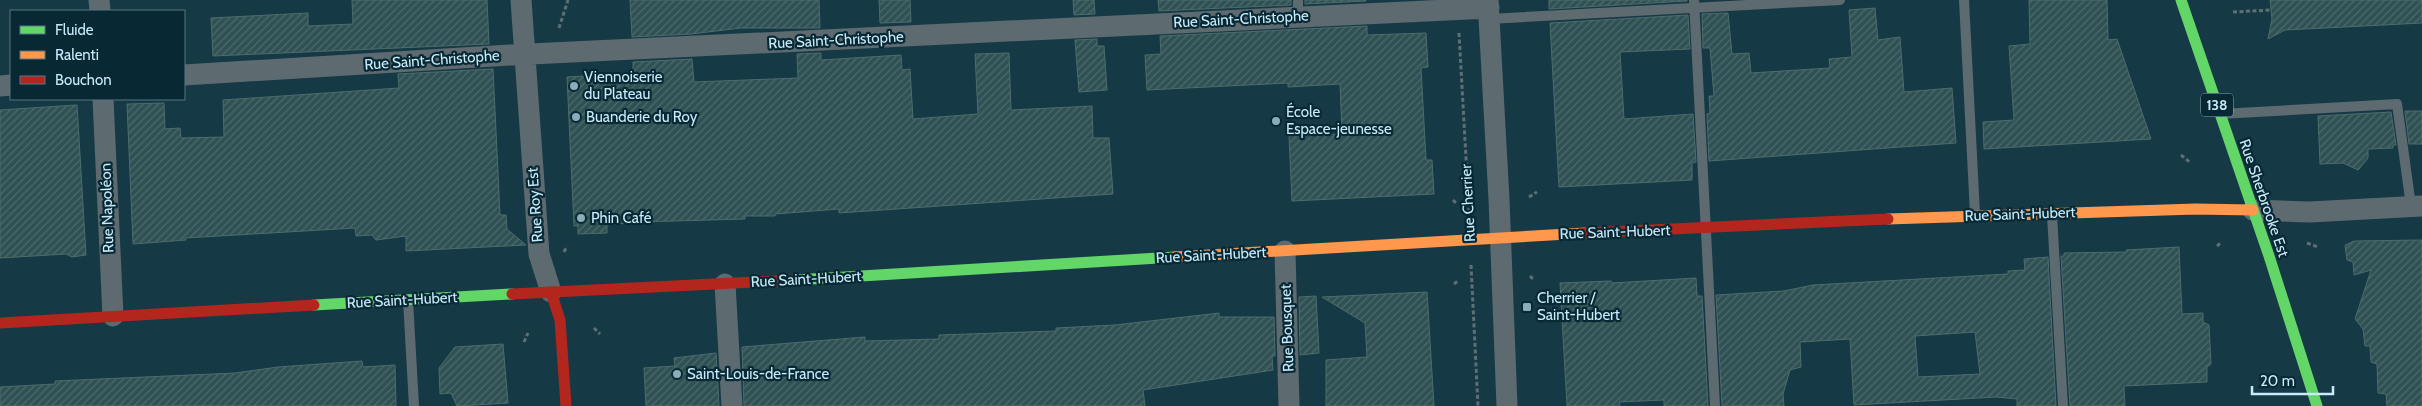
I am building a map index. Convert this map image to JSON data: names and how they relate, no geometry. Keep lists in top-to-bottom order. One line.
{"streets":{"street":["Rue Saint-Christophe","138","Rue Sherbrooke Est","Rue Cherrier","Rue Roy Est","Rue Napoléon","Rue Saint-Hubert","Rue Bousquet"]},"crossings":[["Rue Saint-Christophe","Rue Cherrier"],["Rue Saint-Christophe","Rue Roy Est"],["Rue Sherbrooke Est","Rue Saint-Hubert"],["Rue Cherrier","Rue Saint-Hubert"],["Rue Roy Est","Rue Saint-Hubert"],["Rue Napoléon","Rue Saint-Hubert"],["Rue Saint-Hubert","Rue Bousquet"]],"places":{"other":["Viennoiserie du Plateau","Buanderie du Roy","École Espace-jeunesse","Phin Café","Saint-Louis-de-France"],"transit":["Cherrier / Saint-Hubert"]},"legend":["Fluide","Ralenti","Bouchon"],"scale_bar":"20 m"}
